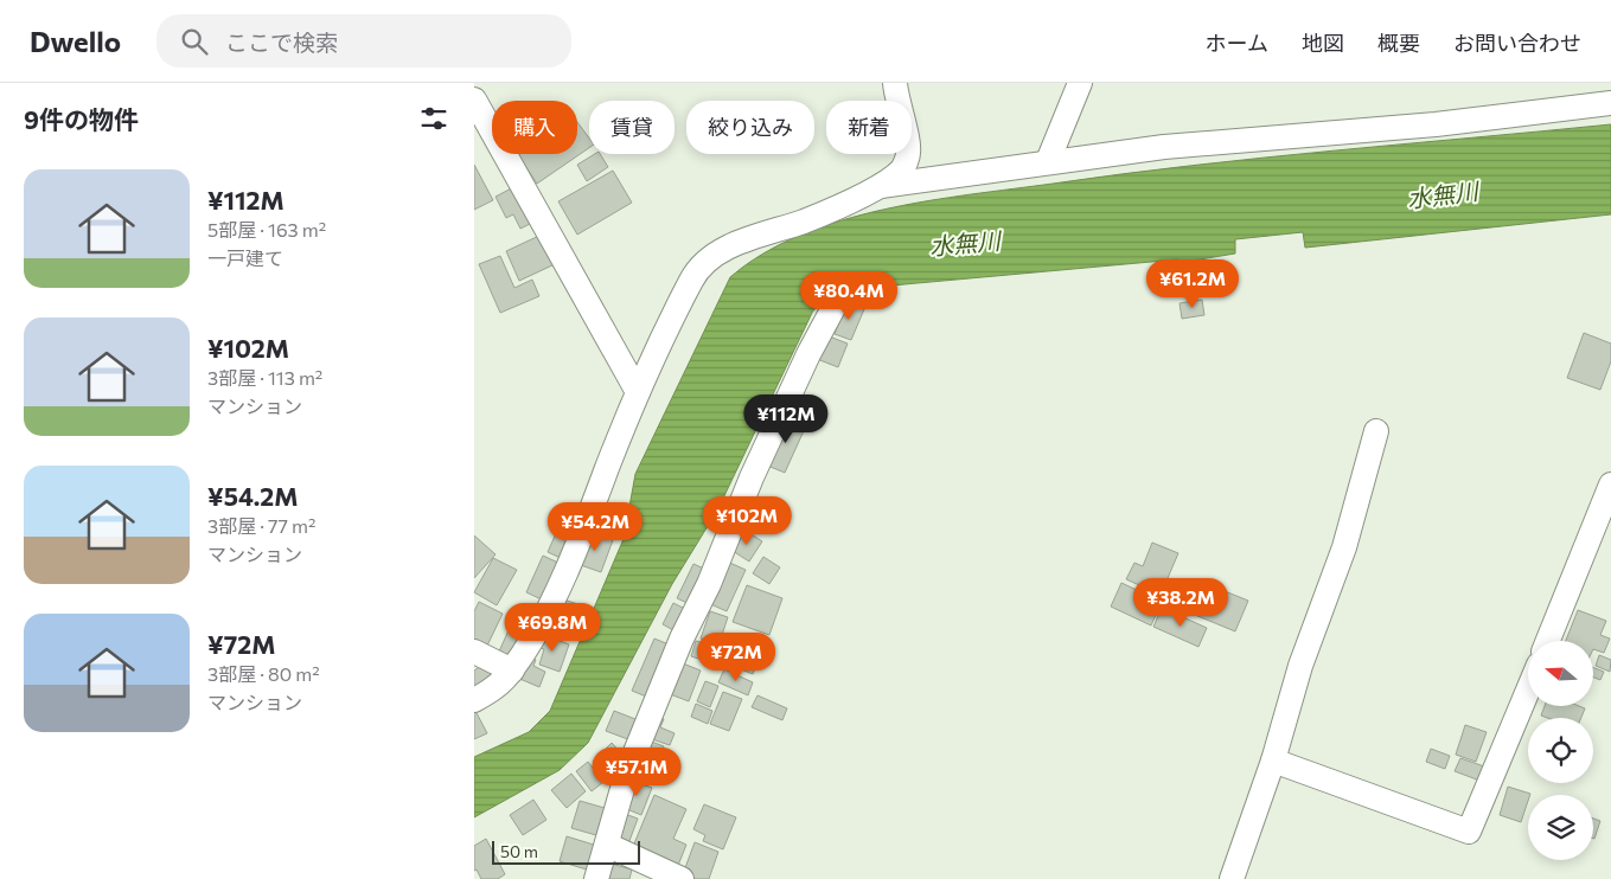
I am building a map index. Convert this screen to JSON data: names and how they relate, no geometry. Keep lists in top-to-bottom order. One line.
{"water":["水無川"],"scale_bar":"50 m","north":"left","page":{"header":"Dwello","search":"ここで検索","nav":["ホーム","地図","概要","お問い合わせ"],"heading":"9件の物件","chip":["購入","賃貸","絞り込み","新着"],"list":[{"name":"¥112M","note":"5部屋 · 163 m² · 一戸建て"},{"name":"¥102M","note":"3部屋 · 113 m² · マンション"},{"name":"¥54.2M","note":"3部屋 · 77 m² · マンション"},{"name":"¥72M","note":"3部屋 · 80 m² · マンション"}],"price":["¥61.2M","¥80.4M","¥112M","¥102M","¥54.2M","¥38.2M","¥69.8M","¥72M","¥57.1M"],"scale":"50 m"}}
